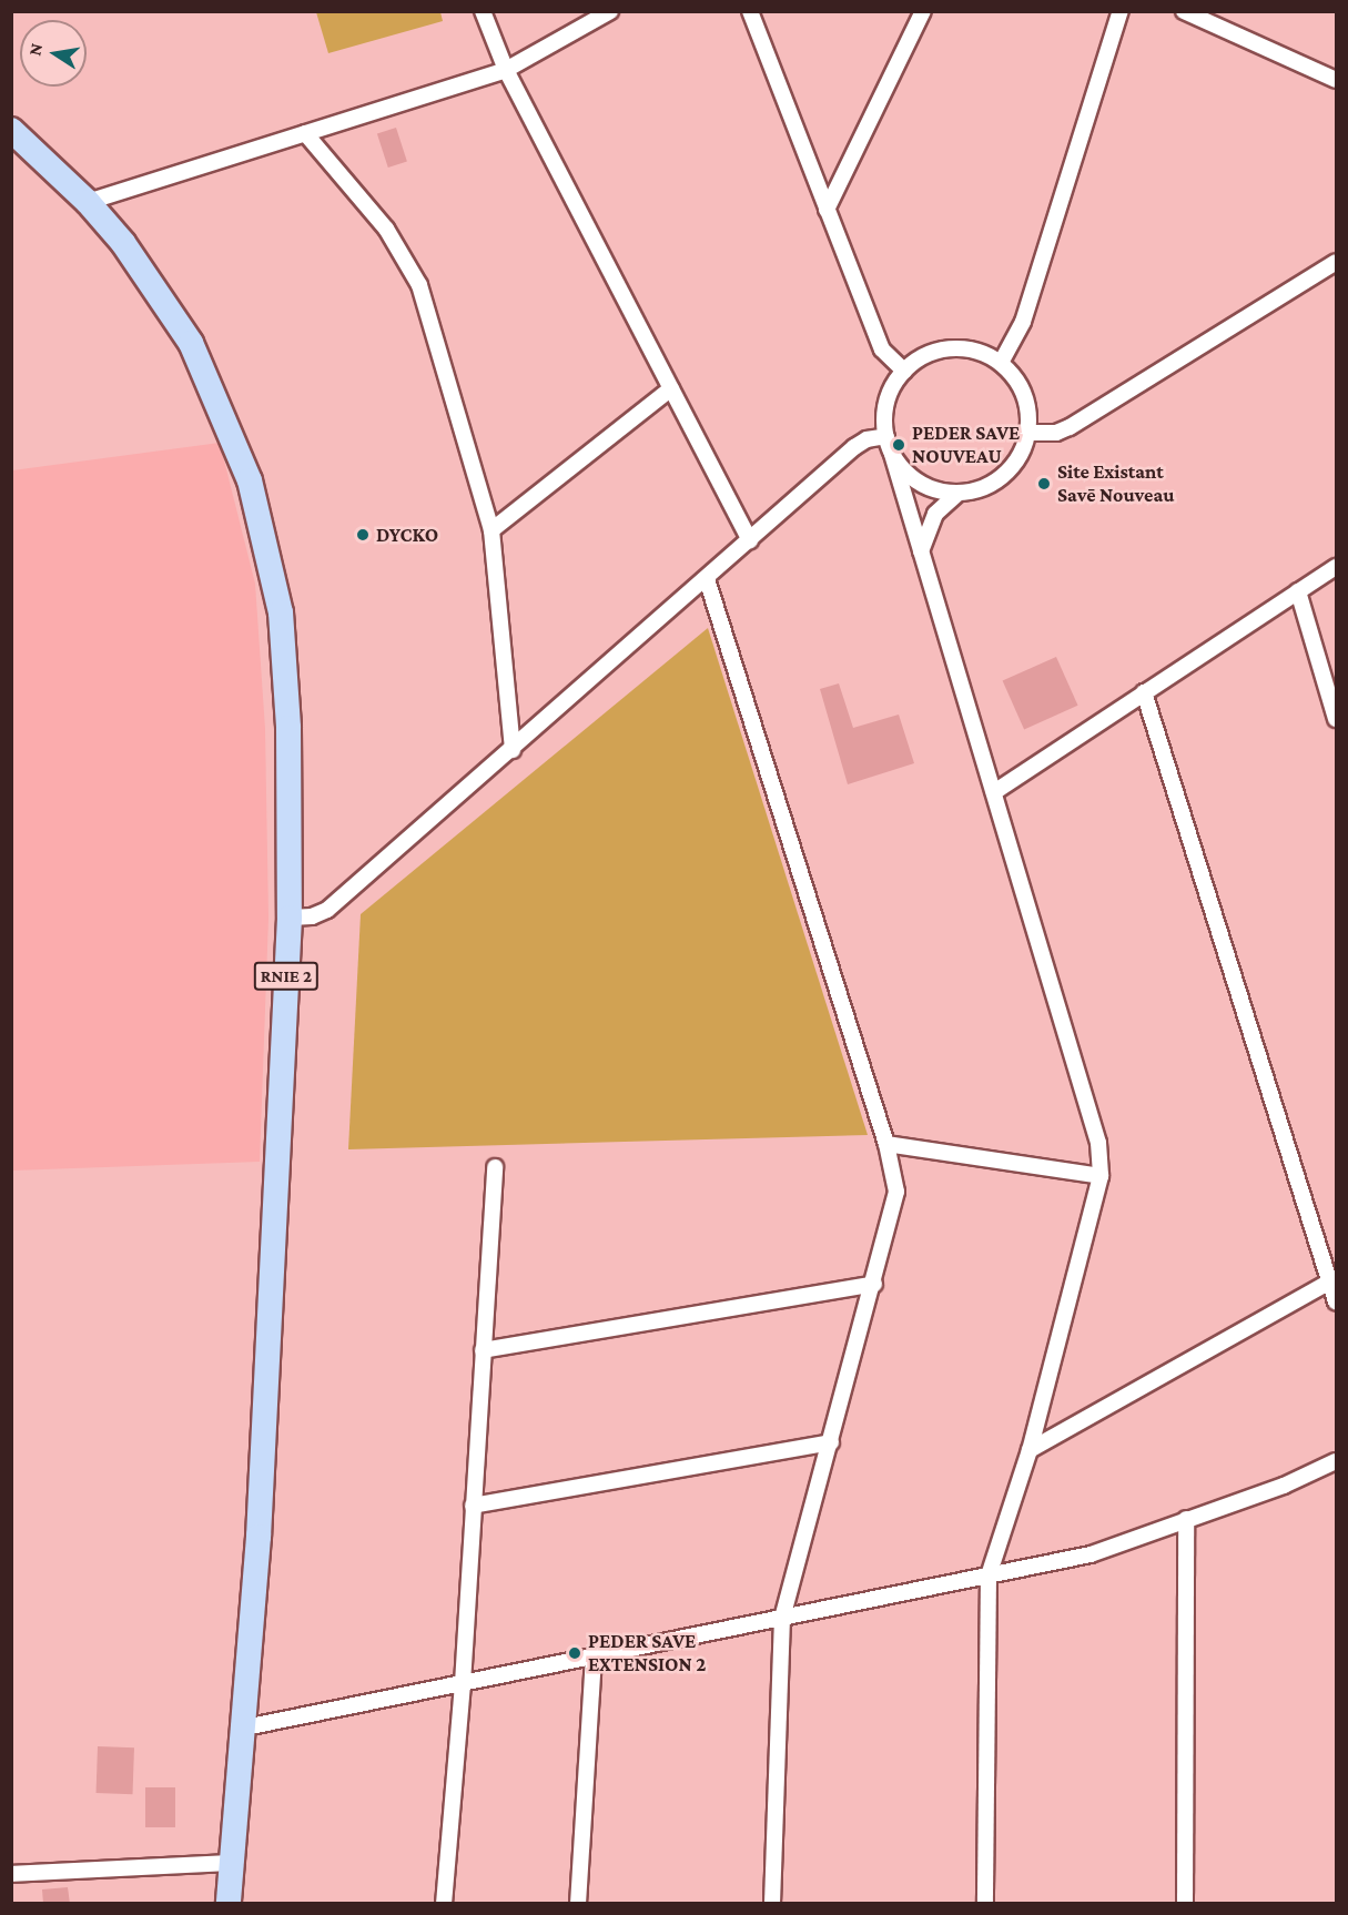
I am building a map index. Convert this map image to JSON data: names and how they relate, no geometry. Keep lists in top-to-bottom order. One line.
{"streets":{"main road":["RNIE 2"]},"places":["PEDER SAVE NOUVEAU","Site Existant Savē Nouveau","DYCKO","PEDER SAVE EXTENSION 2"],"north":"left"}
